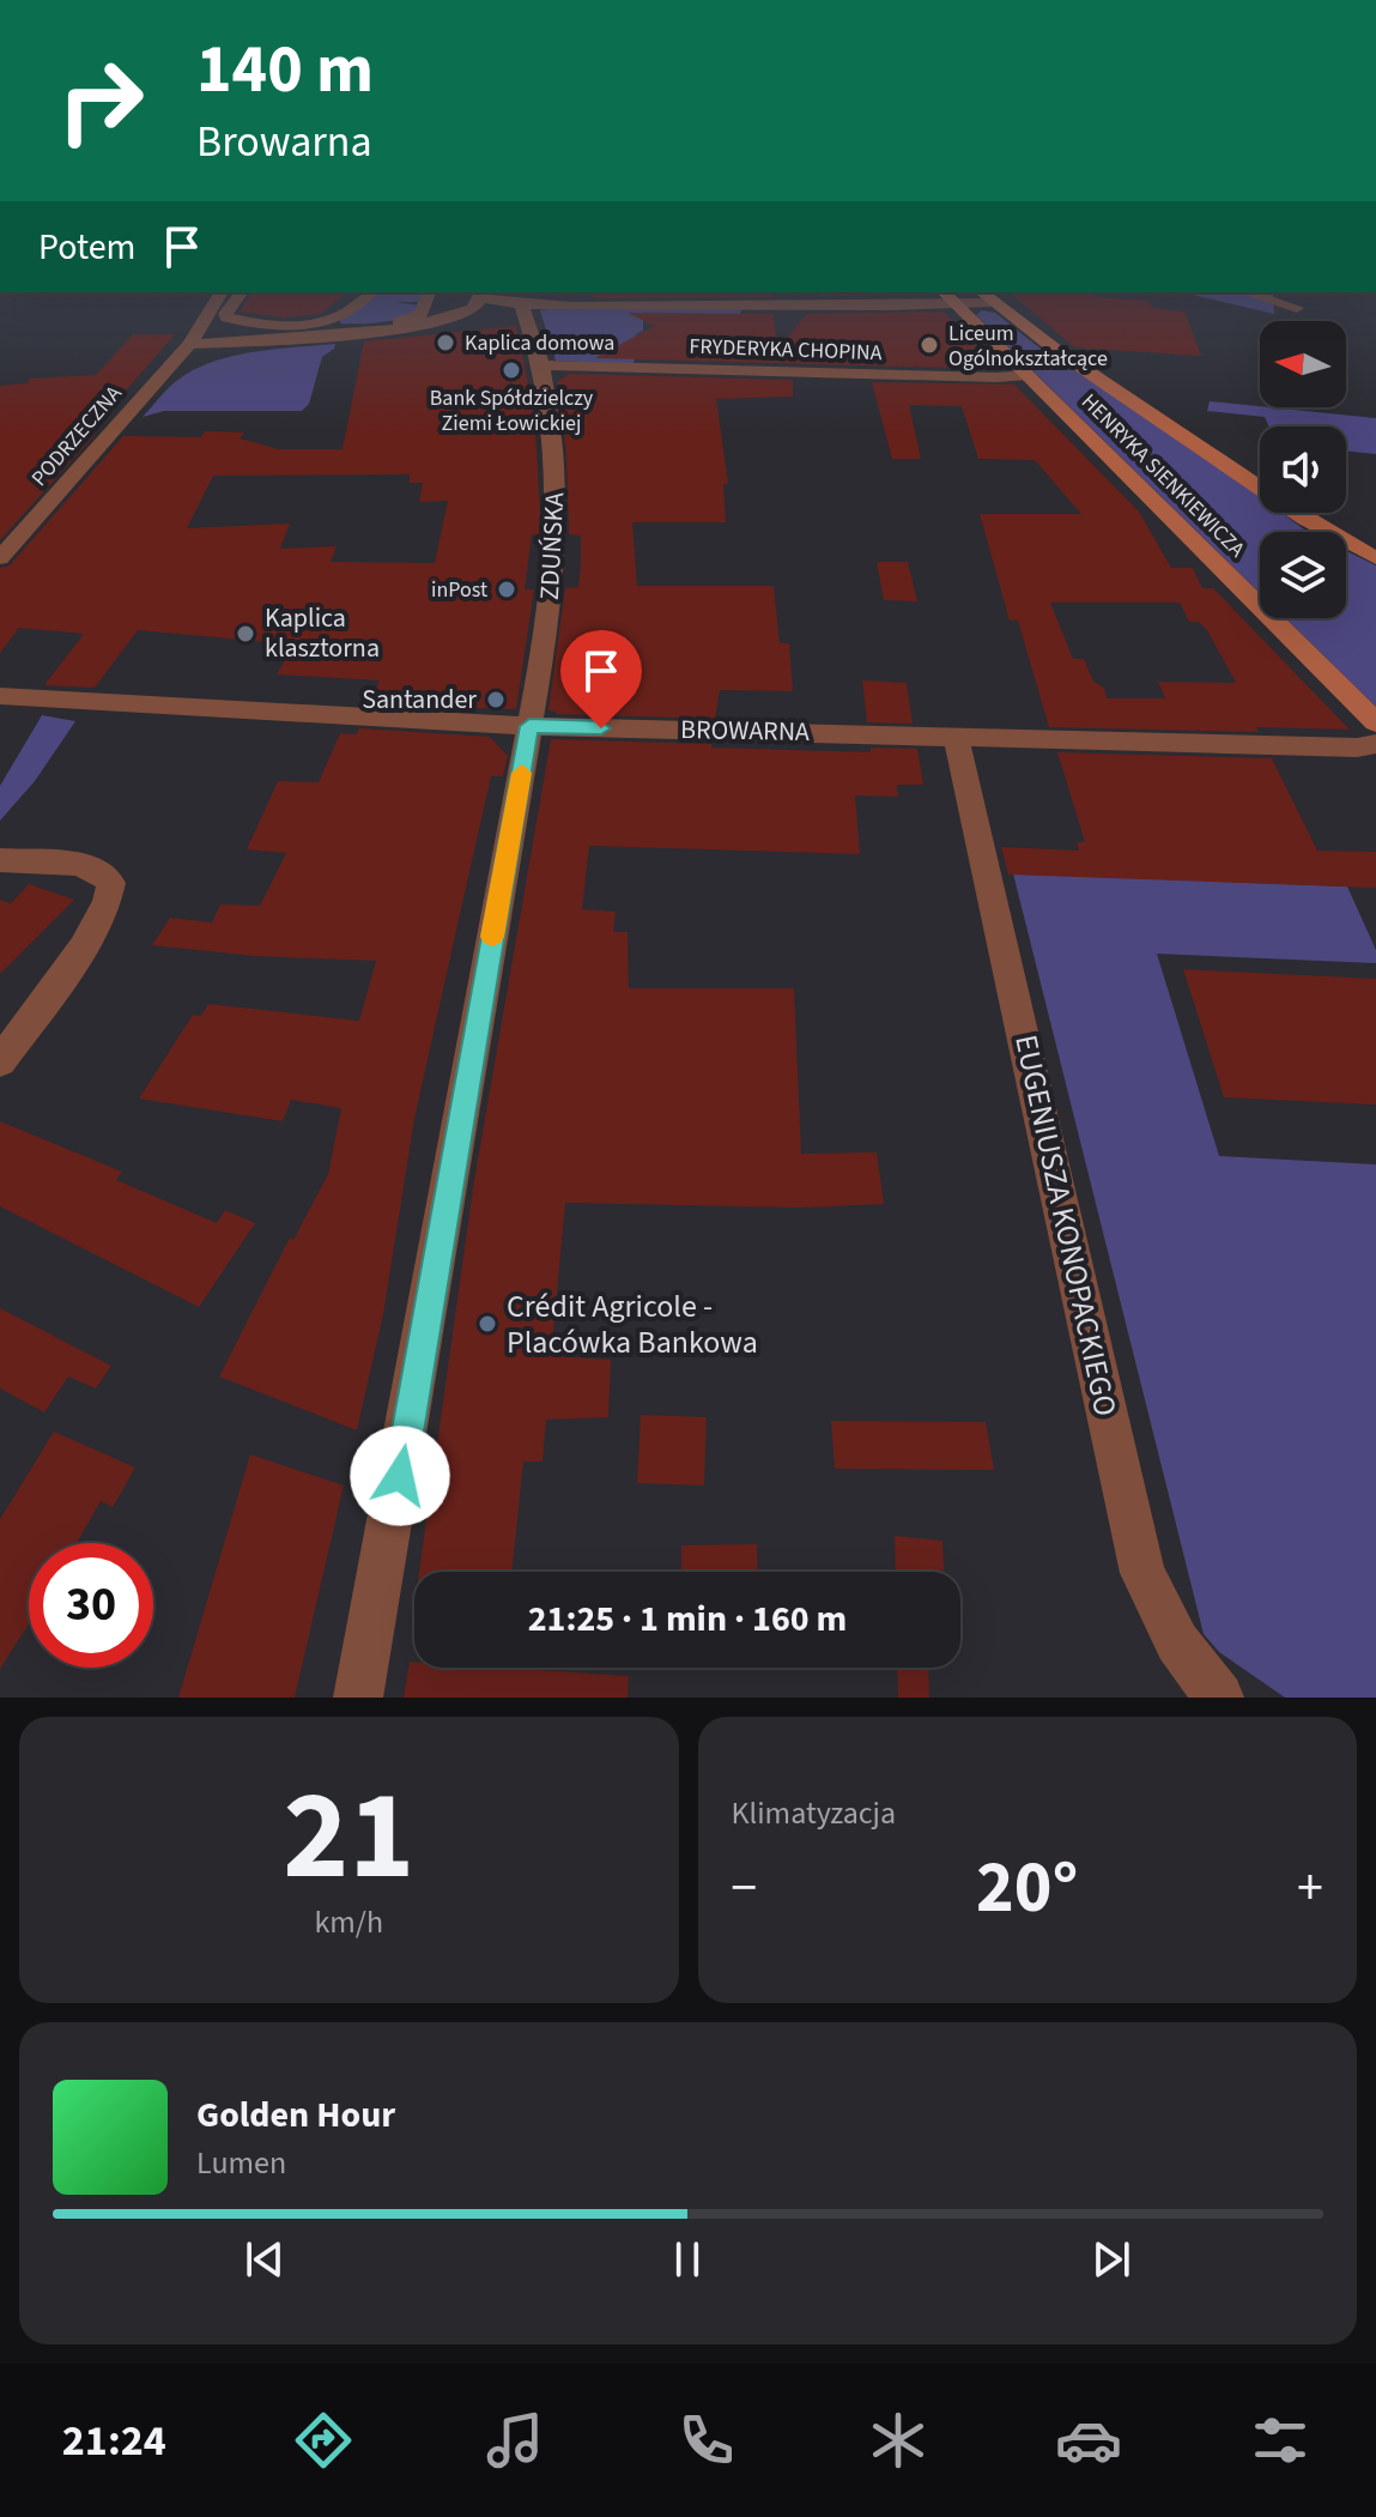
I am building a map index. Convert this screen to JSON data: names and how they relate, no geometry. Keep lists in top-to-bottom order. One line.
{"streets":{"street":["FRYDERYKA CHOPINA","PODRZECZNA","HENRYKA SIENKIEWICZA","ZDUŃSKA","BROWARNA","EUGENIUSZA KONOPACKIEGO"]},"crossings":[["FRYDERYKA CHOPINA","HENRYKA SIENKIEWICZA"],["FRYDERYKA CHOPINA","ZDUŃSKA"],["ZDUŃSKA","BROWARNA"],["BROWARNA","EUGENIUSZA KONOPACKIEGO"]],"places":["Kaplica domowa","Liceum Ogólnokształcące","Bank Spółdzielczy Ziemi Łowickiej","inPost","Kaplica klasztorna","Santander","Crédit Agricole - Placówka Bankowa"],"north":"left","page":{"turn":["140 m","Browarna"],"then":"Potem","limit":"30","trip":"21:25 · 1 min · 160 m","tile":[["21","km/h"],"Klimatyzacja"],"heat":["−","20°","+"],"song":["Golden Hour","Lumen"],"tabs":"21:24"}}
